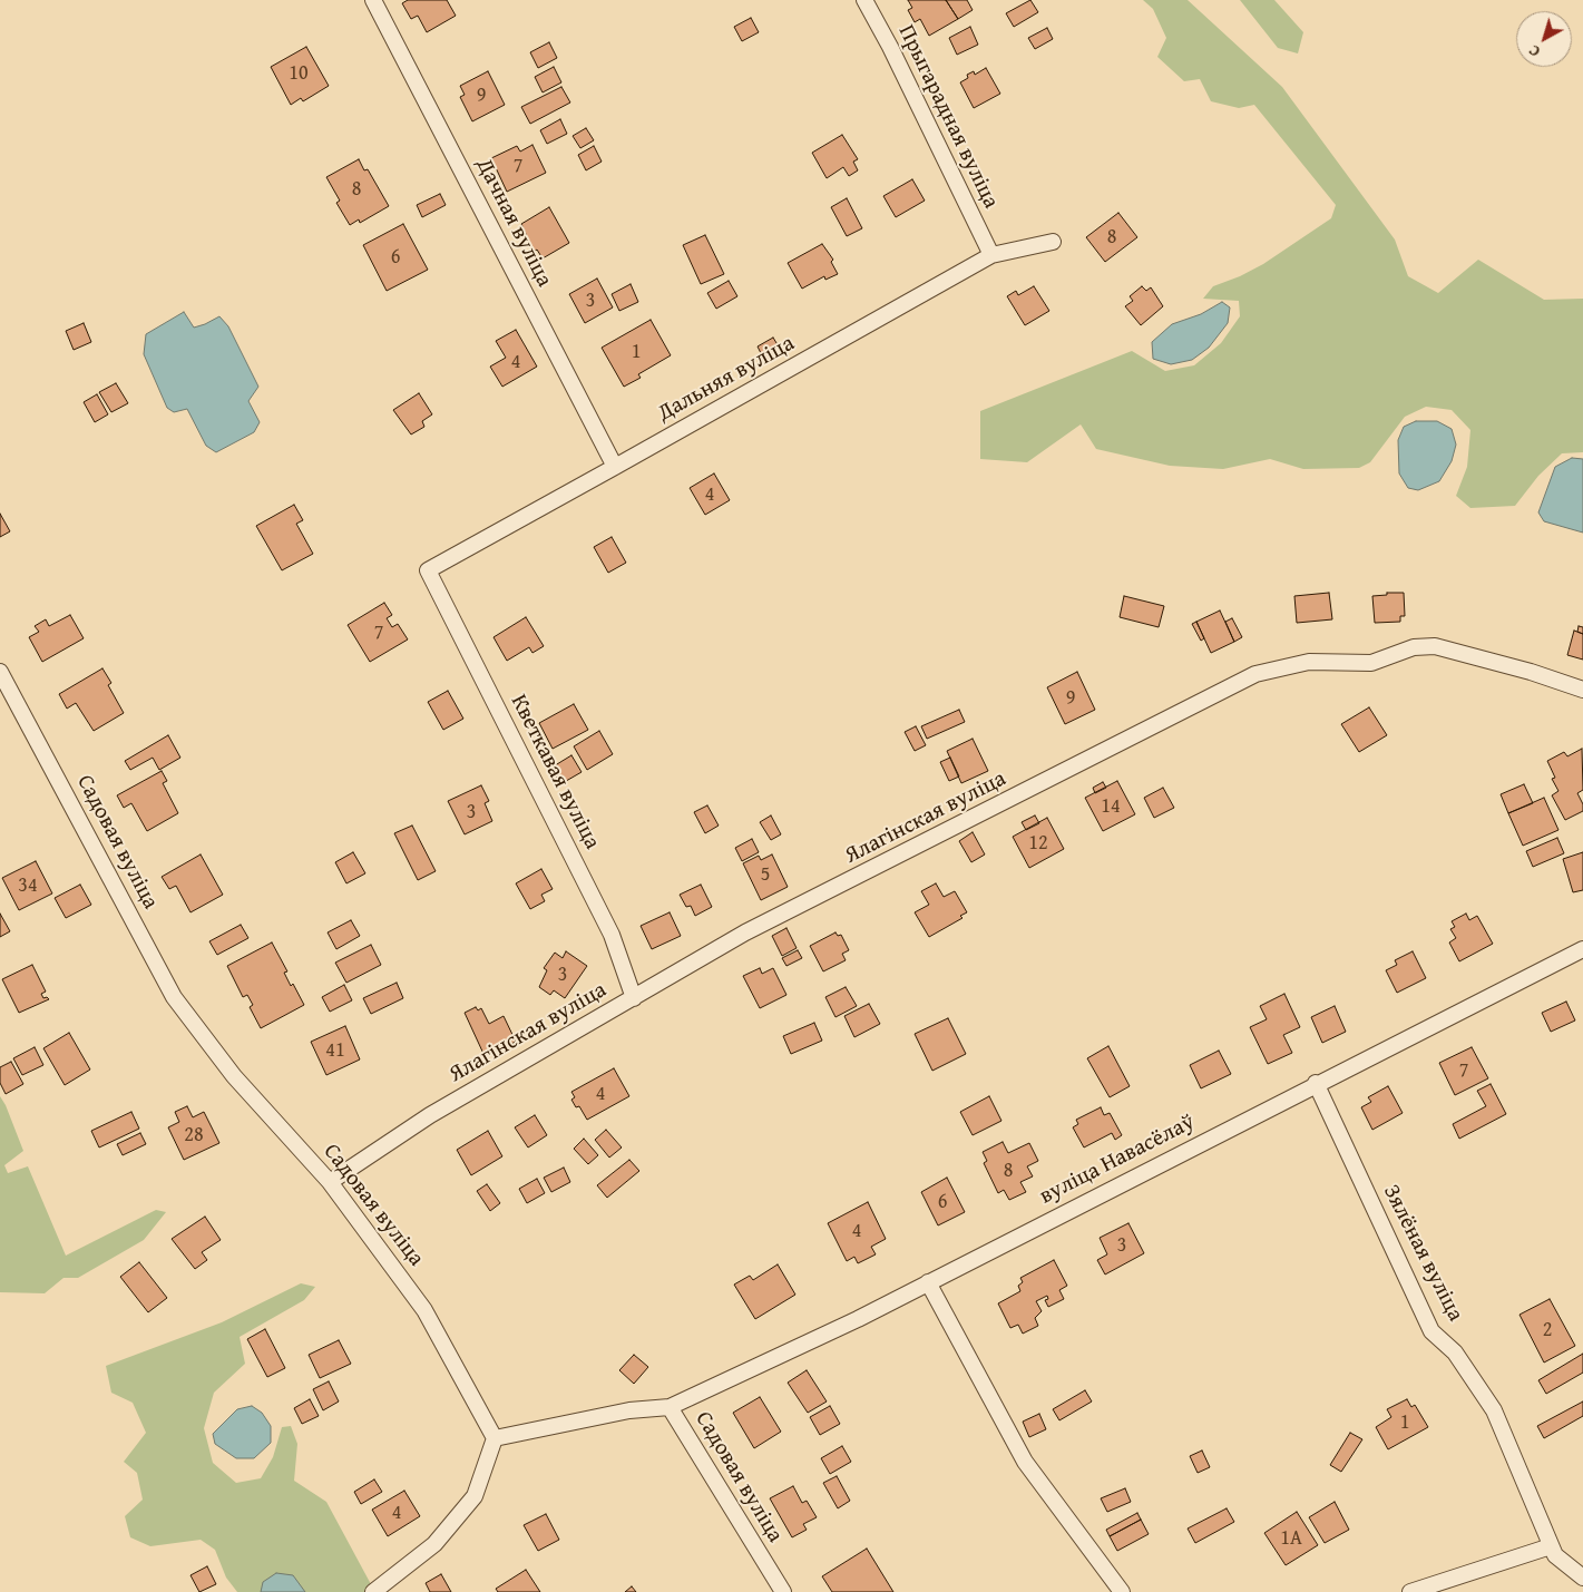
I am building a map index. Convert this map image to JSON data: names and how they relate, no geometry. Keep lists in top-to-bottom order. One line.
{"streets":{"street":["Прыгарадная вуліца","Дачная вуліца","Дальняя вуліца","Кветкавая вуліца","Ялагінская вуліца","Садовая вуліца","вуліца Навасёлаў","Зялёная вуліца"]},"crossings":[["Прыгарадная вуліца","Дальняя вуліца"],["Дачная вуліца","Дальняя вуліца"],["Дальняя вуліца","Кветкавая вуліца"],["Кветкавая вуліца","Ялагінская вуліца"],["Ялагінская вуліца","Садовая вуліца"],["Садовая вуліца","вуліца Навасёлаў"],["вуліца Навасёлаў","Зялёная вуліца"]],"house_numbers":["10","9","7","8","8","6","3","1","4","4","7","9","14","3","12","5","34","3","41","7","4","28","8","6","4","3","2","1","4","1А"],"north":"bottom left"}
